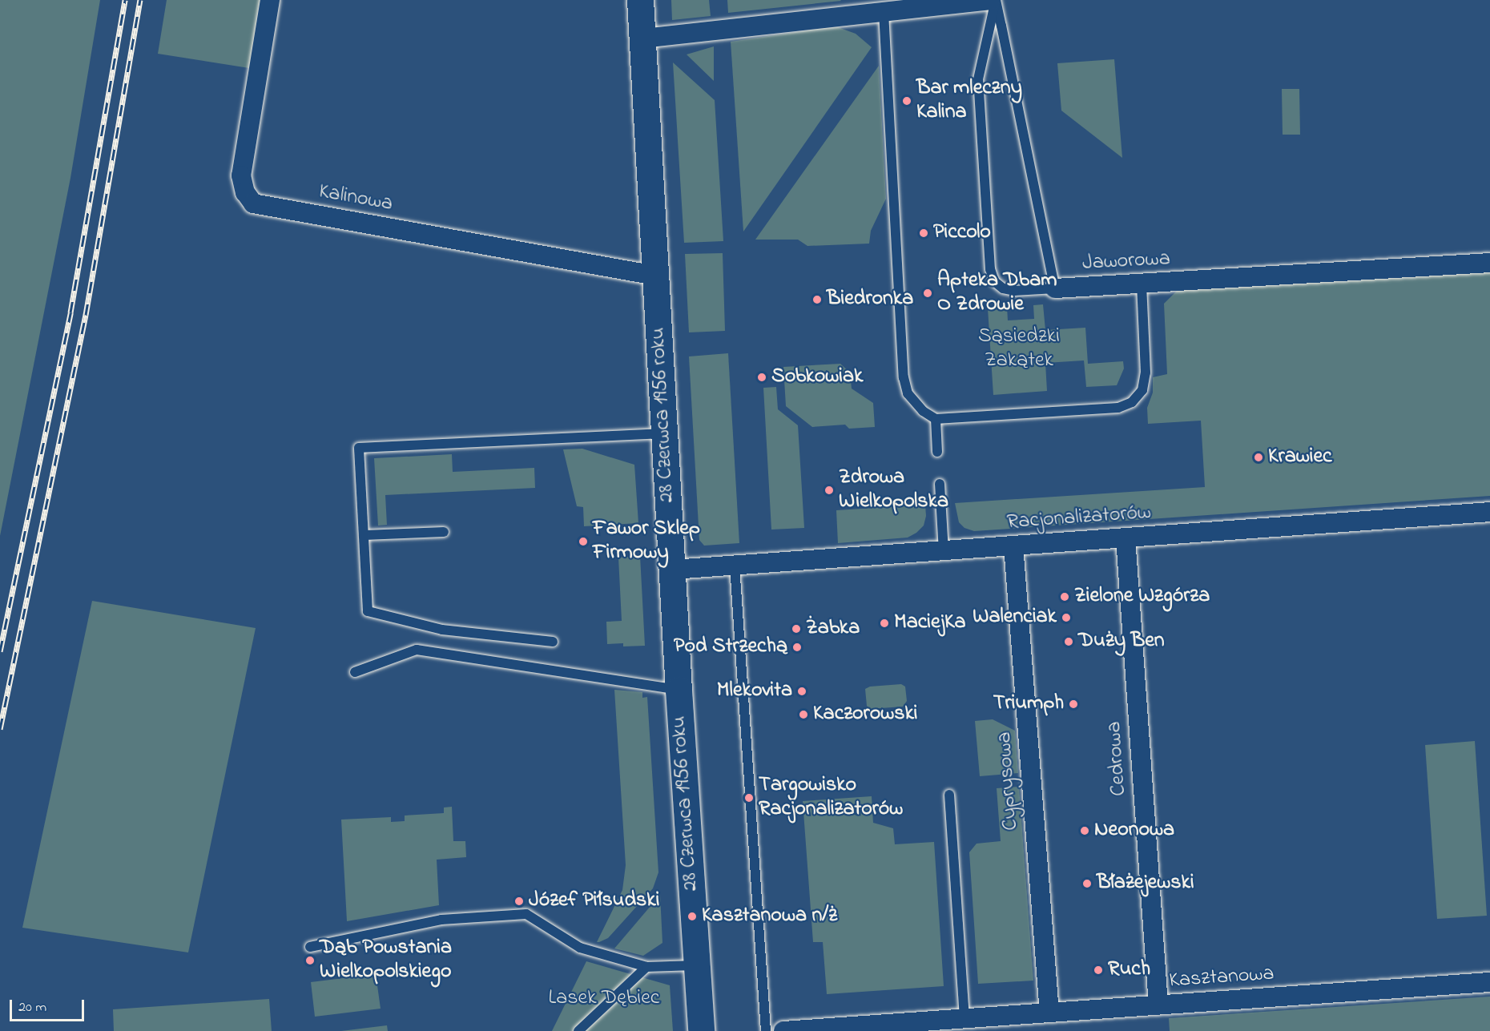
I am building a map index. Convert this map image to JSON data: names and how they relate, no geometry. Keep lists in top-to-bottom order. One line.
{"streets":{"street":["Kalinowa","Jaworowa","28 Czerwca 1956 roku","Racjonalizatorów","Cedrowa","Cyprysowa","Kasztanowa"]},"crossings":[["Kalinowa","28 Czerwca 1956 roku"],["28 Czerwca 1956 roku","Racjonalizatorów"],["Racjonalizatorów","Cedrowa"],["Racjonalizatorów","Cyprysowa"],["Cedrowa","Kasztanowa"],["Cyprysowa","Kasztanowa"]],"parks":["Sąsiedzki Zakątek","Lasek Dębiec"],"places":["Bar mleczny Kalina","Piccolo","Apteka Dbam O Zdrowie","Biedronka","Sobkowiak","Krawiec","Zdrowa Wielkopolska","Fawor Sklep Firmowy","Zielone Wzgórza","Walenciak","MaciejKa","Żabka","Duży Ben","Pod Strzechą","Mlekovita","Triumph","Kaczorowski","Targowisko Racjonalizatorów","Neonowa","Błażejewski","Józef Piłsudski","Kasztanowa n/ż","Dąb Powstania Wielkopolskiego","Ruch"],"scale_bar":"20 m"}
